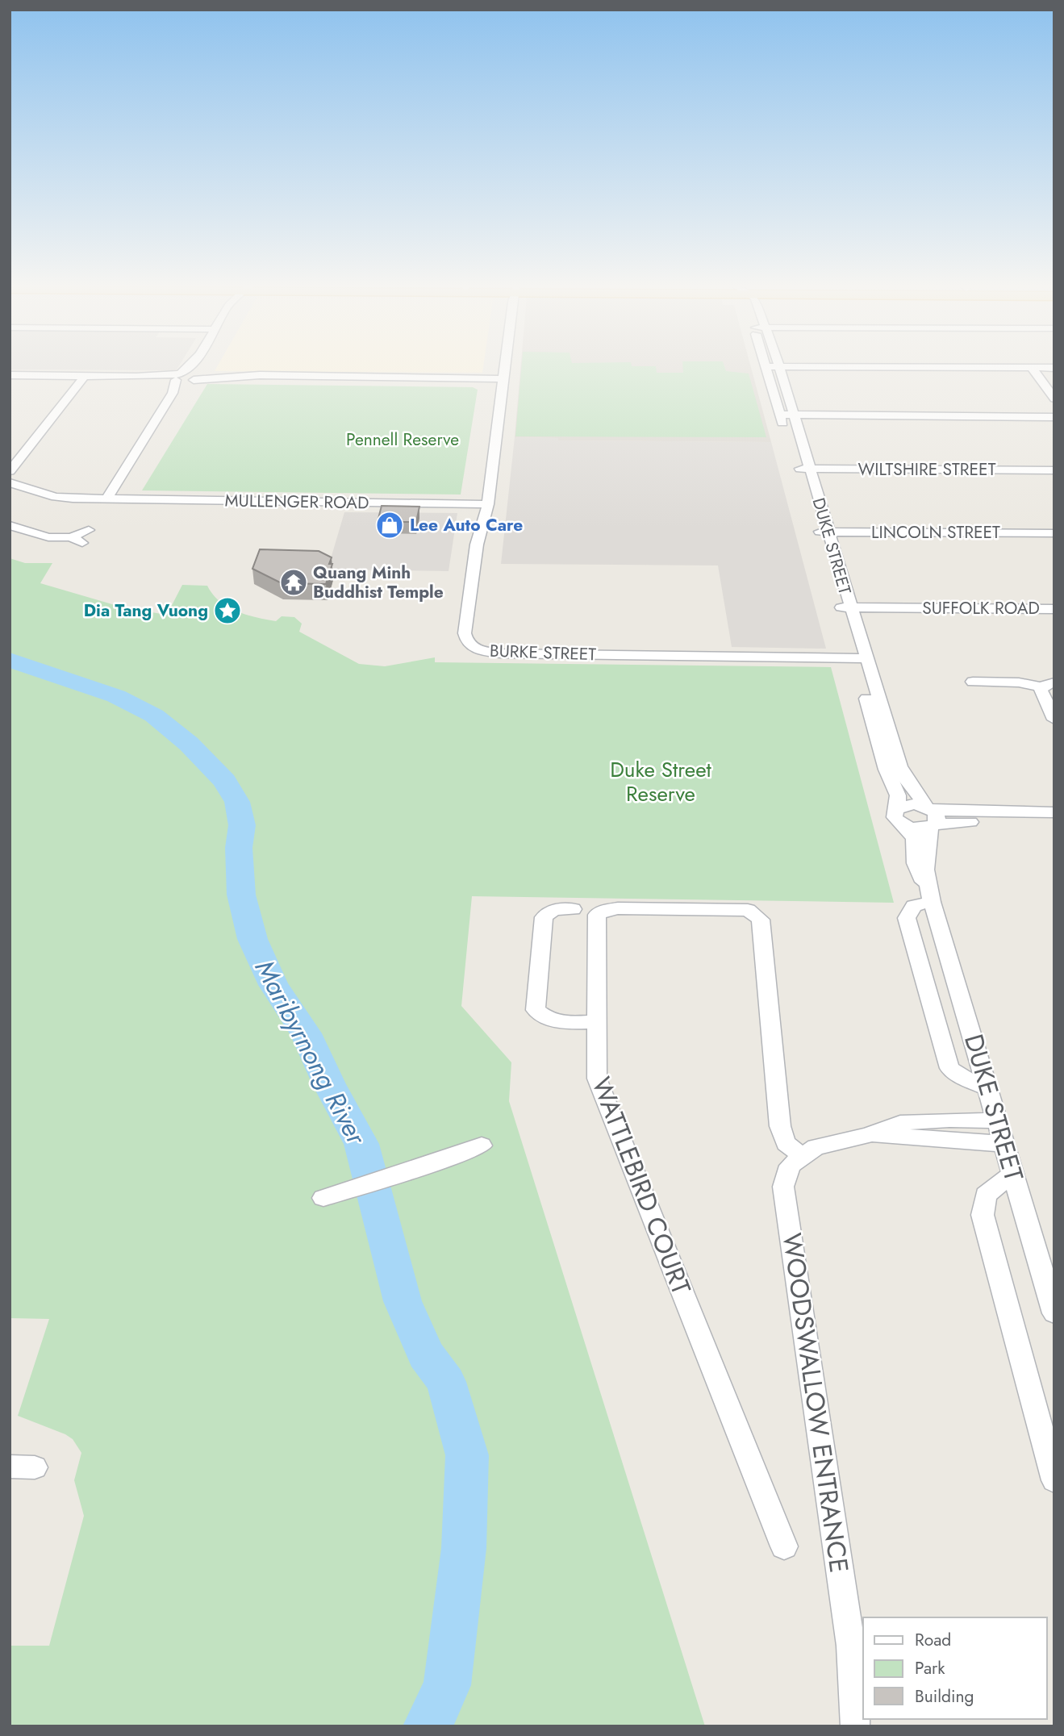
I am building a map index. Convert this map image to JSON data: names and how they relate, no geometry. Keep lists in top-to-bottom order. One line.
{"streets":{"street":["WILTSHIRE STREET","MULLENGER ROAD","LINCOLN STREET","DUKE STREET","SUFFOLK ROAD","BURKE STREET","WATTLEBIRD COURT","WOODSWALLOW ENTRANCE"]},"crossings":[["WILTSHIRE STREET","DUKE STREET"],["MULLENGER ROAD","BURKE STREET"],["LINCOLN STREET","DUKE STREET"],["DUKE STREET","SUFFOLK ROAD"],["DUKE STREET","BURKE STREET"],["WATTLEBIRD COURT","WOODSWALLOW ENTRANCE"]],"water":["Maribyrnong River"],"parks":["Pennell Reserve","Duke Street Reserve"],"places":{"shop":["Lee Auto Care"],"temple":["Quang Minh Buddhist Temple"],"place":["Dia Tang Vuong"]},"legend":["Road","Park","Building"]}
